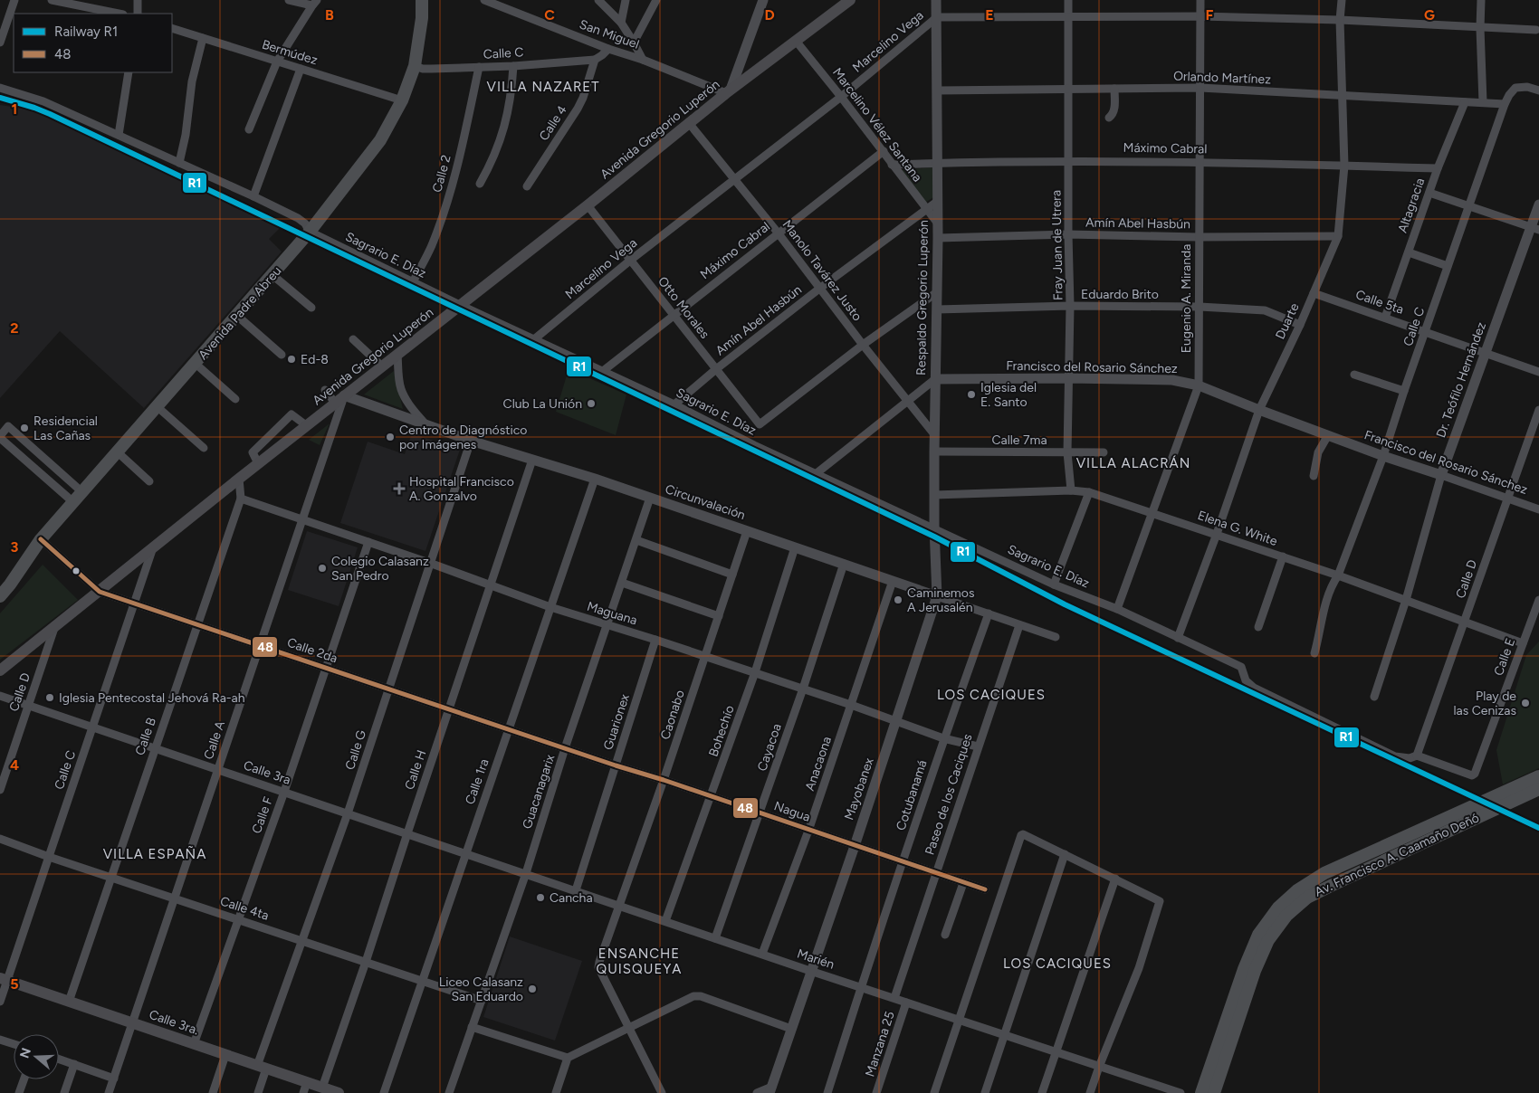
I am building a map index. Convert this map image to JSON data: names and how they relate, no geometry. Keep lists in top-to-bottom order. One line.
{"streets":{"main road":["Avenida Gregorio Luperón","Avenida Padre Abreu","Av. Francisco A. Caamaño Deñó","Calle 3ra."],"street":["San Miguel","Marcelino Vega","Bermúdez","Calle C","Orlando Martínez","Calle 4","Marcelino Vélez Santana","Máximo Cabral","Calle 2","Altagracia","Amín Abel Hasbún","Fray Juan de Utrera","Sagrario E. Díaz","Manolo Tavárez Justo","Eduardo Brito","Respaldo Gregorio Luperón","Eugenio A. Miranda","Calle 5ta","Otto Morales","Duarte","Francisco del Rosario Sánchez","Dr. Teófilo Hernández","Calle 7ma","Circunvalación","Elena G. White","Calle D","Maguana","Calle 2da","Calle E","Caonabo","Guarionex","Bohechío","Calle B","Calle A","Cayacoa","Calle G","Anacaona","Calle H","Calle 3ra","Calle 1ra","Mayobanex","Guacanagarix","Paseo de los Caciques","Cotubanamá","Nagua","Calle F","Calle 4ta","Marién","Manzana 25"]},"crossings":[["San Miguel","Avenida Gregorio Luperón"],["Marcelino Vega","Marcelino Vélez Santana"],["Marcelino Vega","Fray Juan de Utrera"],["Marcelino Vega","Sagrario E. Díaz"],["Marcelino Vega","Manolo Tavárez Justo"],["Marcelino Vega","Respaldo Gregorio Luperón"],["Marcelino Vega","Eugenio A. Miranda"],["Marcelino Vega","Otto Morales"],["Marcelino Vega","Duarte"],["Bermúdez","Avenida Padre Abreu"],["Calle C","Orlando Martínez"],["Calle C","Calle 4"],["Calle C","Avenida Gregorio Luperón"],["Calle C","Calle 2"],["Calle C","Calle 5ta"],["Calle C","Avenida Padre Abreu"],["Calle C","Francisco del Rosario Sánchez"],["Calle C","Elena G. White"],["Calle C","Calle 2da"],["Calle C","Calle 3ra"],["Calle C","Calle 4ta"],["Calle C","Calle 3ra."],["Orlando Martínez","Altagracia"],["Orlando Martínez","Fray Juan de Utrera"],["Orlando Martínez","Respaldo Gregorio Luperón"],["Orlando Martínez","Eugenio A. Miranda"],["Orlando Martínez","Duarte"],["Marcelino Vélez Santana","Avenida Gregorio Luperón"],["Marcelino Vélez Santana","Máximo Cabral"],["Marcelino Vélez Santana","Amín Abel Hasbún"],["Marcelino Vélez Santana","Respaldo Gregorio Luperón"],["Avenida Gregorio Luperón","Sagrario E. Díaz"],["Avenida Gregorio Luperón","Manolo Tavárez Justo"],["Avenida Gregorio Luperón","Otto Morales"],["Avenida Gregorio Luperón","Circunvalación"],["Avenida Gregorio Luperón","Calle D"],["Avenida Gregorio Luperón","Calle 2da"],["Avenida Gregorio Luperón","Calle B"],["Avenida Gregorio Luperón","Calle A"],["Máximo Cabral","Altagracia"],["Máximo Cabral","Fray Juan de Utrera"],["Máximo Cabral","Sagrario E. Díaz"],["Máximo Cabral","Manolo Tavárez Justo"],["Máximo Cabral","Respaldo Gregorio Luperón"],["Máximo Cabral","Eugenio A. Miranda"],["Máximo Cabral","Otto Morales"],["Máximo Cabral","Duarte"],["Calle 2","Sagrario E. Díaz"],["Altagracia","Calle 5ta"],["Amín Abel Hasbún","Fray Juan de Utrera"],["Amín Abel Hasbún","Sagrario E. Díaz"],["Amín Abel Hasbún","Manolo Tavárez Justo"],["Amín Abel Hasbún","Respaldo Gregorio Luperón"],["Amín Abel Hasbún","Eugenio A. Miranda"],["Amín Abel Hasbún","Otto Morales"],["Amín Abel Hasbún","Duarte"],["Fray Juan de Utrera","Eduardo Brito"],["Fray Juan de Utrera","Francisco del Rosario Sánchez"],["Fray Juan de Utrera","Calle 7ma"],["Fray Juan de Utrera","Elena G. White"],["Sagrario E. Díaz","Respaldo Gregorio Luperón"],["Sagrario E. Díaz","Eugenio A. Miranda"],["Sagrario E. Díaz","Avenida Padre Abreu"],["Sagrario E. Díaz","Duarte"],["Sagrario E. Díaz","Calle D"],["Sagrario E. Díaz","Calle E"],["Manolo Tavárez Justo","Respaldo Gregorio Luperón"],["Manolo Tavárez Justo","Otto Morales"],["Eduardo Brito","Respaldo Gregorio Luperón"],["Eduardo Brito","Eugenio A. Miranda"],["Eduardo Brito","Duarte"],["Respaldo Gregorio Luperón","Francisco del Rosario Sánchez"],["Respaldo Gregorio Luperón","Calle 7ma"],["Respaldo Gregorio Luperón","Circunvalación"],["Respaldo Gregorio Luperón","Elena G. White"],["Respaldo Gregorio Luperón","Mayobanex"],["Eugenio A. Miranda","Francisco del Rosario Sánchez"],["Eugenio A. Miranda","Elena G. White"],["Calle 5ta","Duarte"],["Calle 5ta","Dr. Teófilo Hernández"],["Avenida Padre Abreu","Calle 2da"],["Duarte","Francisco del Rosario Sánchez"],["Duarte","Elena G. White"],["Francisco del Rosario Sánchez","Dr. Teófilo Hernández"],["Francisco del Rosario Sánchez","Calle D"],["Dr. Teófilo Hernández","Elena G. White"],["Circunvalación","Caonabo"],["Circunvalación","Bohechío"],["Circunvalación","Calle A"],["Circunvalación","Cayacoa"],["Circunvalación","Calle G"],["Circunvalación","Anacaona"],["Circunvalación","Calle H"],["Circunvalación","Calle 1ra"],["Circunvalación","Mayobanex"],["Circunvalación","Guacanagarix"],["Circunvalación","Paseo de los Caciques"],["Circunvalación","Cotubanamá"],["Elena G. White","Calle D"],["Elena G. White","Calle E"],["Calle D","Calle E"],["Calle D","Calle 3ra"],["Maguana","Caonabo"],["Maguana","Guarionex"],["Maguana","Bohechío"],["Maguana","Calle B"],["Maguana","Calle A"],["Maguana","Cayacoa"],["Maguana","Calle G"],["Maguana","Anacaona"],["Maguana","Calle H"],["Maguana","Calle 1ra"],["Maguana","Mayobanex"],["Maguana","Guacanagarix"],["Maguana","Paseo de los Caciques"],["Maguana","Cotubanamá"],["Maguana","Calle F"],["Calle 2da","Calle B"],["Calle 2da","Calle A"],["Calle 2da","Calle G"],["Calle 2da","Calle H"],["Calle 2da","Calle 1ra"],["Calle 2da","Guacanagarix"],["Calle 2da","Nagua"],["Calle 2da","Calle F"],["Caonabo","Nagua"],["Caonabo","Marién"],["Guarionex","Nagua"],["Guarionex","Marién"],["Bohechío","Nagua"],["Bohechío","Marién"],["Calle B","Calle 3ra"],["Calle B","Calle 4ta"],["Calle B","Calle 3ra."],["Calle A","Calle 3ra"],["Calle A","Calle 4ta"],["Calle A","Calle 3ra."],["Cayacoa","Nagua"],["Cayacoa","Marién"],["Calle G","Calle 3ra"],["Calle G","Calle 4ta"],["Calle G","Calle 3ra."],["Anacaona","Nagua"],["Anacaona","Marién"],["Calle H","Calle 3ra"],["Calle H","Calle 4ta"],["Calle H","Calle 3ra."],["Calle 3ra","Calle 1ra"],["Calle 3ra","Guacanagarix"],["Calle 3ra","Calle F"],["Calle 3ra","Marién"],["Calle 1ra","Calle 4ta"],["Mayobanex","Nagua"],["Mayobanex","Marién"],["Guacanagarix","Nagua"],["Guacanagarix","Calle 4ta"],["Guacanagarix","Marién"],["Paseo de los Caciques","Nagua"],["Paseo de los Caciques","Marién"],["Cotubanamá","Nagua"],["Cotubanamá","Marién"],["Calle F","Calle 4ta"],["Calle F","Calle 3ra."],["Marién","Manzana 25"]],"districts":["VILLA NAZARET","VILLA ALACRÁN","LOS CACIQUES","VILLA ESPAÑA","ENSANCHE QUISQUEYA","LOS CACIQUES"],"places":{"other":["Ed-8","Iglesia del E. Santo","Club La Unión","Residencial Las Cañas","Centro de Diagnóstico por Imágenes","Colegio Calasanz San Pedro","Caminemos A Jerusalén","Iglesia Pentecostal Jehová Ra-ah","Play de las Cenizas","Cancha","Liceo Calasanz San Eduardo"],"health":["Hospital Francisco A. Gonzalvo"]},"lines":["rail line R1","transit line 48"],"legend":["Railway R1","48"],"north":"left","grid":{"columns":["B","C","D","E","F","G"],"rows":["1","2","3","4","5"]}}
